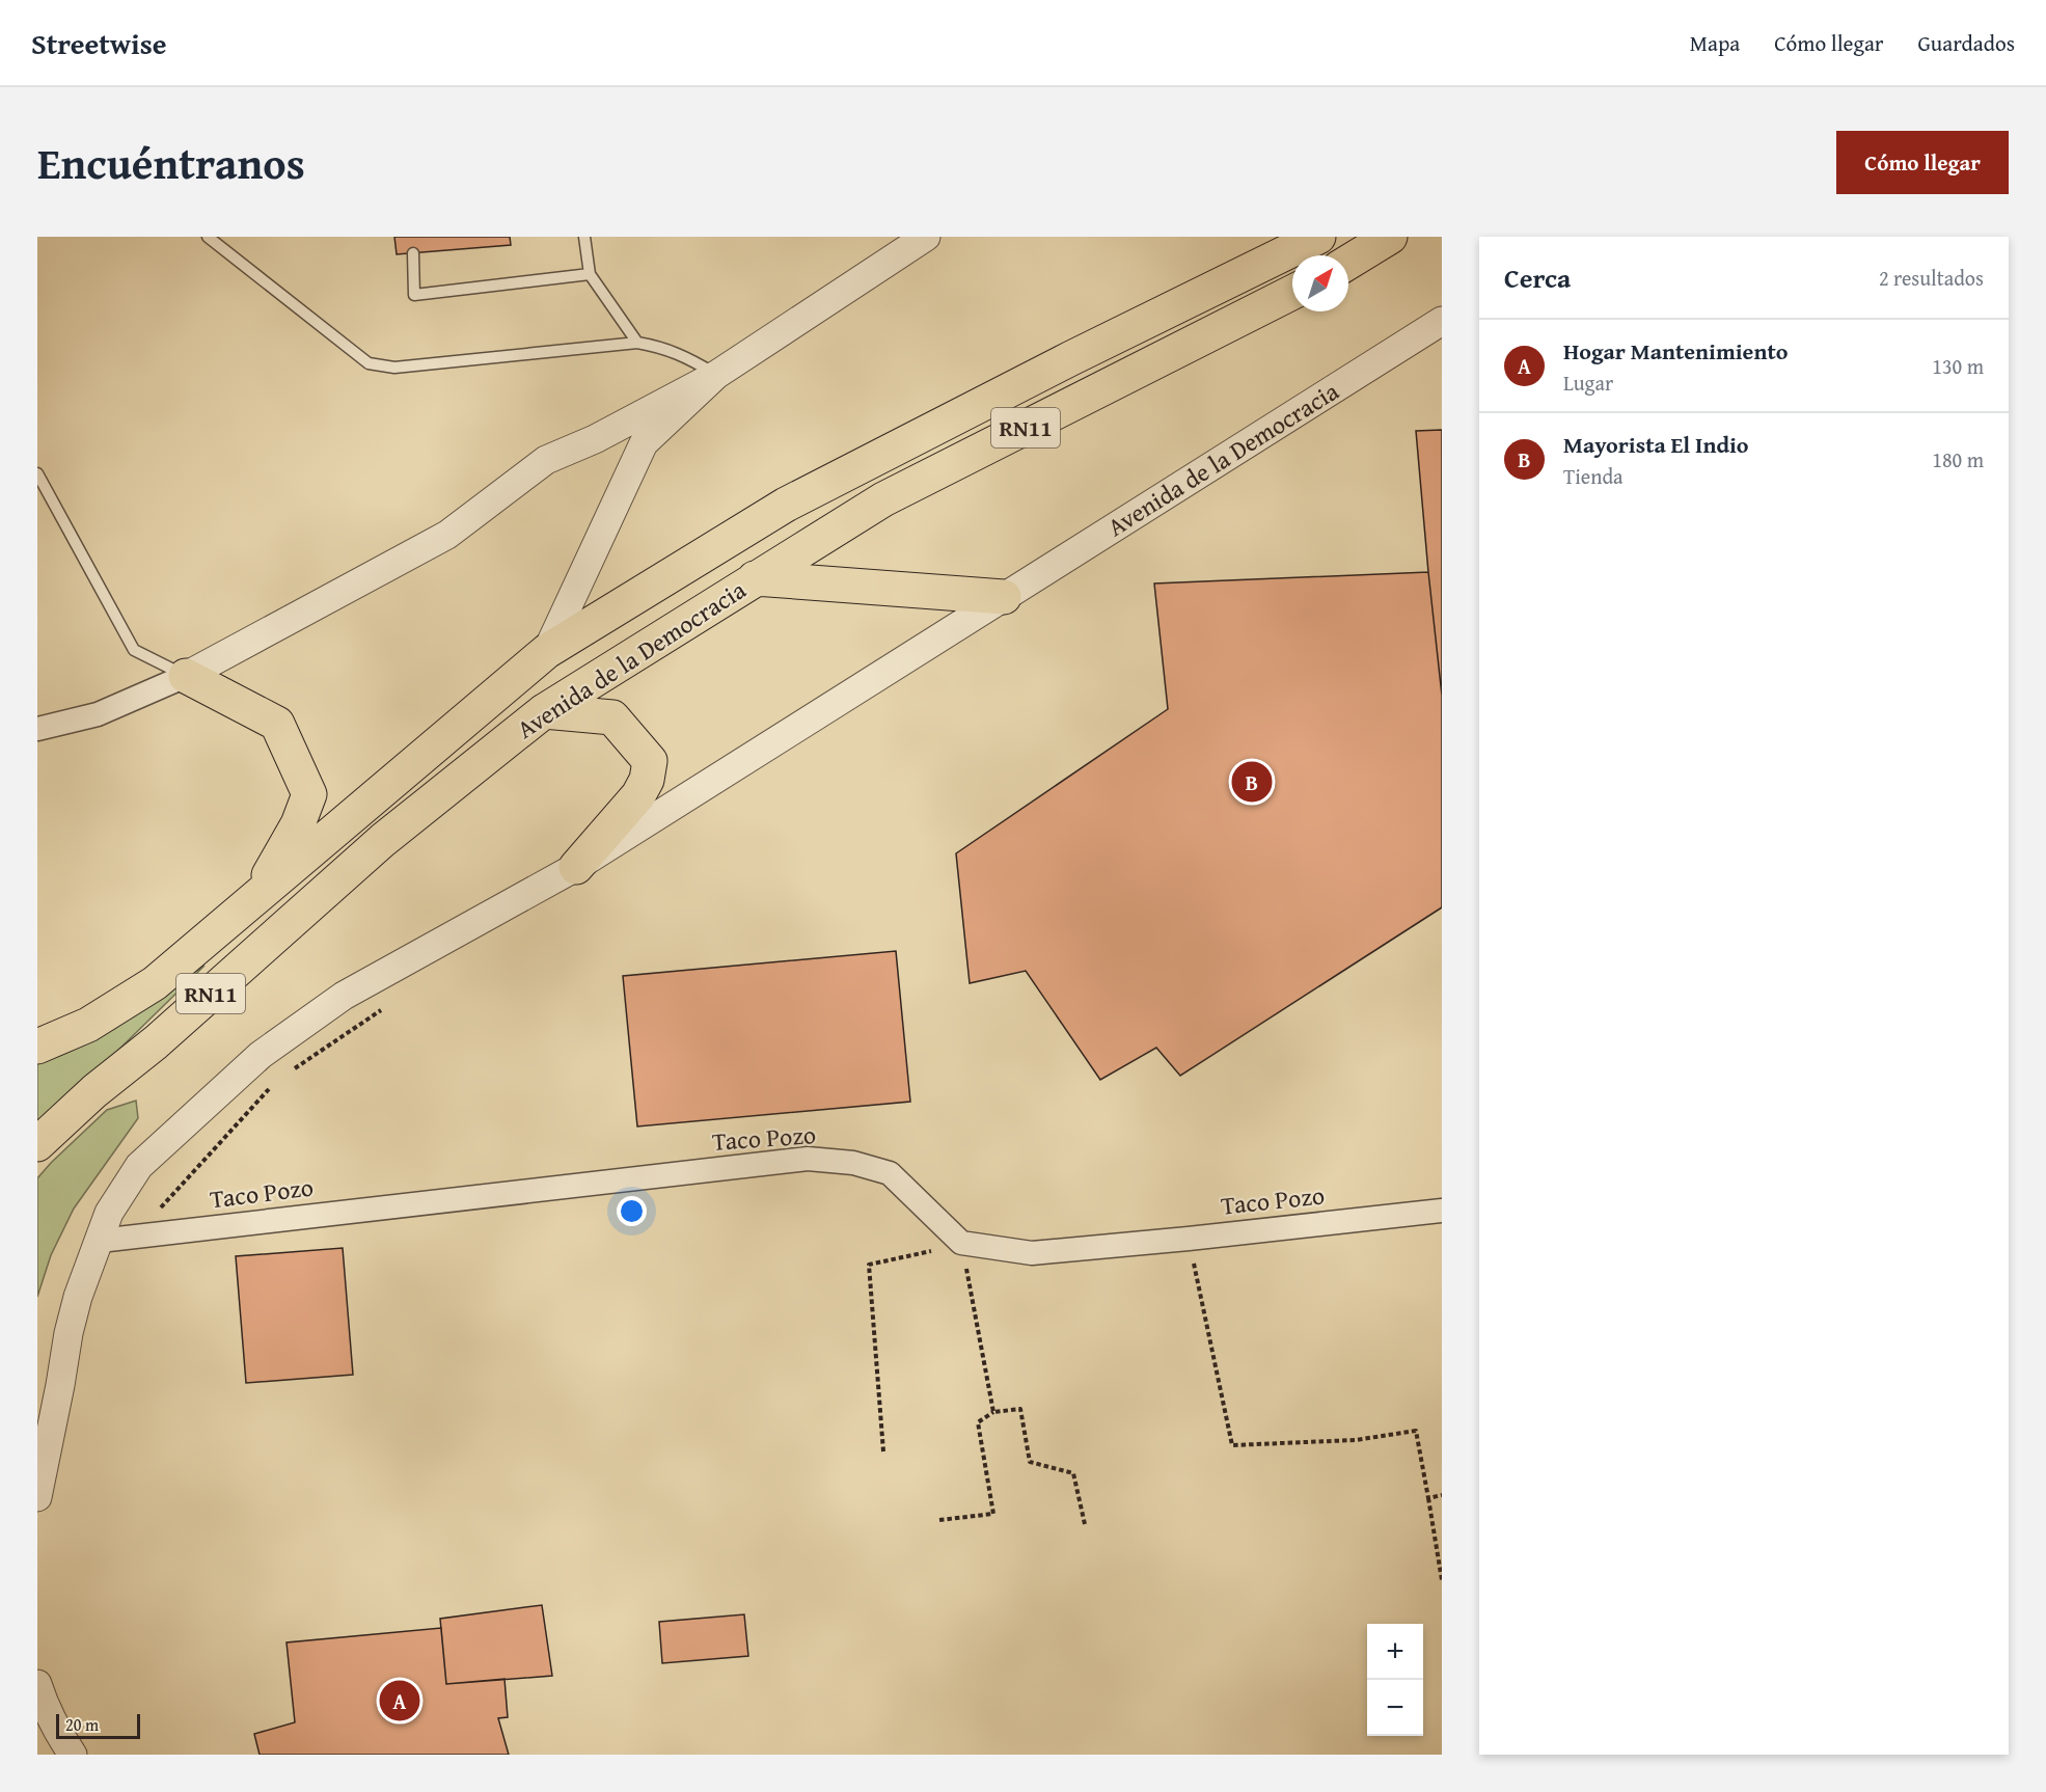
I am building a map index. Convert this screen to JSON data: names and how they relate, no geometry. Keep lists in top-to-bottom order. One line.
{"streets":{"highway":["RN11","Avenida de la Democracia"],"street":["Taco Pozo"]},"crossings":[["Avenida de la Democracia","Taco Pozo"]],"scale_bar":"20 m","north":"top right","page":{"header":"Streetwise","nav":["Mapa","Cómo llegar","Guardados"],"title":"Encuéntranos","buttons":"Cómo llegar","heading":["Cerca","2 resultados"],"list":[{"mark":"A","name":"Hogar Mantenimiento","note":"Lugar","value":"130 m"},{"mark":"B","name":"Mayorista El Indio","note":"Tienda","value":"180 m"}],"pins":["B","A"],"map_buttons":["+","−"],"scale":"20 m"}}
